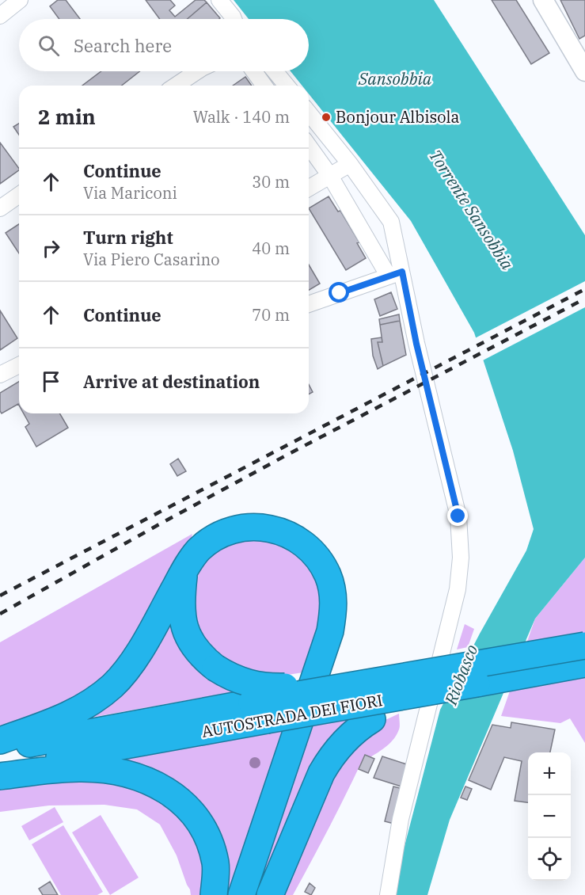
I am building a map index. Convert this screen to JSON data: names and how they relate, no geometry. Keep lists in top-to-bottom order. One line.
{"streets":{"highway":["AUTOSTRADA DEI FIORI"]},"water":["Sansobbia","Torrente Sansobbia","Riobasco"],"places":["Bonjour Albisola"],"page":{"search":"Search here","heading":["2 min","Walk · 140 m"],"list":[["Continue","Via Mariconi","30 m"],["Turn right","Via Piero Casarino","40 m"],["Continue","70 m"],"Arrive at destination"],"map_buttons":["+","−"]}}
